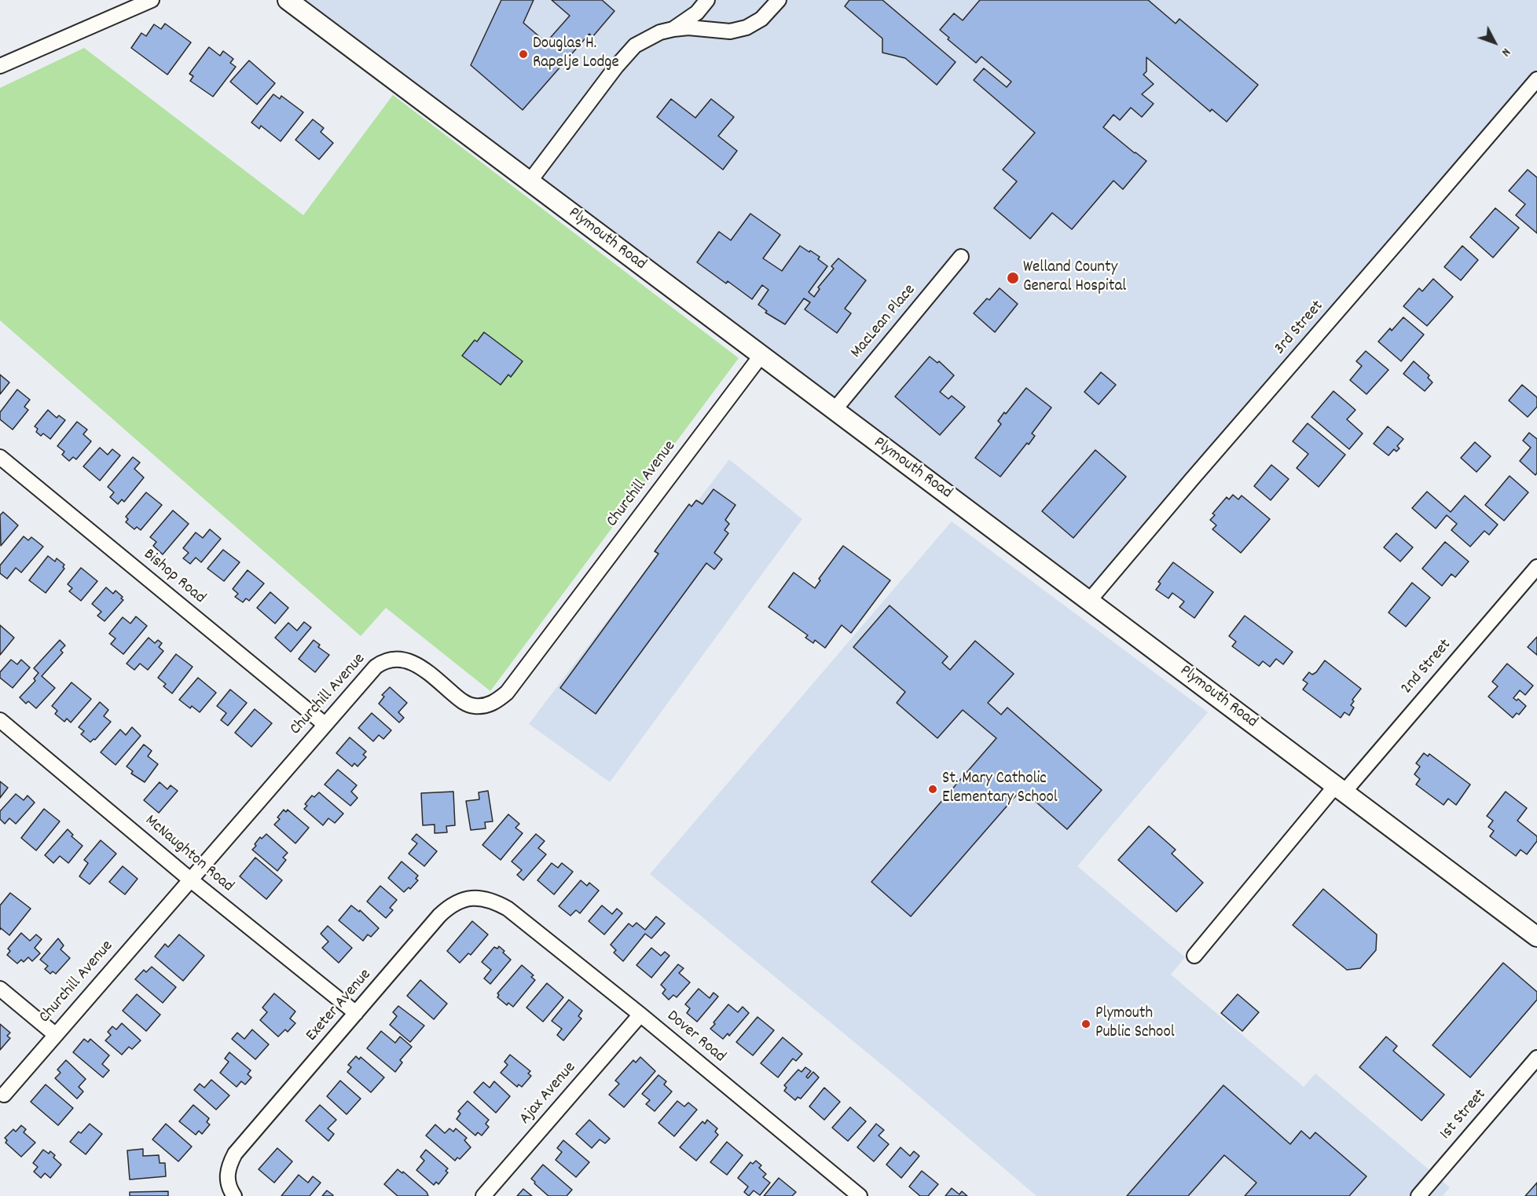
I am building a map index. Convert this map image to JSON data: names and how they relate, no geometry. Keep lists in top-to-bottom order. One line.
{"streets":{"street":["Plymouth Road","MacLean Place","3rd Street","Churchill Avenue","Bishop Road","2nd Street","McNaughton Road","Exeter Avenue","Dover Road","Ajax Avenue","1st Street"]},"crossings":[["Plymouth Road","MacLean Place"],["Plymouth Road","3rd Street"],["Plymouth Road","Churchill Avenue"],["Plymouth Road","2nd Street"],["Churchill Avenue","Bishop Road"],["Churchill Avenue","McNaughton Road"],["McNaughton Road","Exeter Avenue"],["Exeter Avenue","Dover Road"],["Dover Road","Ajax Avenue"]],"places":["Douglas H. Rapelje Lodge","Welland County General Hospital","St. Mary Catholic Elementary School","Plymouth Public School"],"north":"bottom right"}
